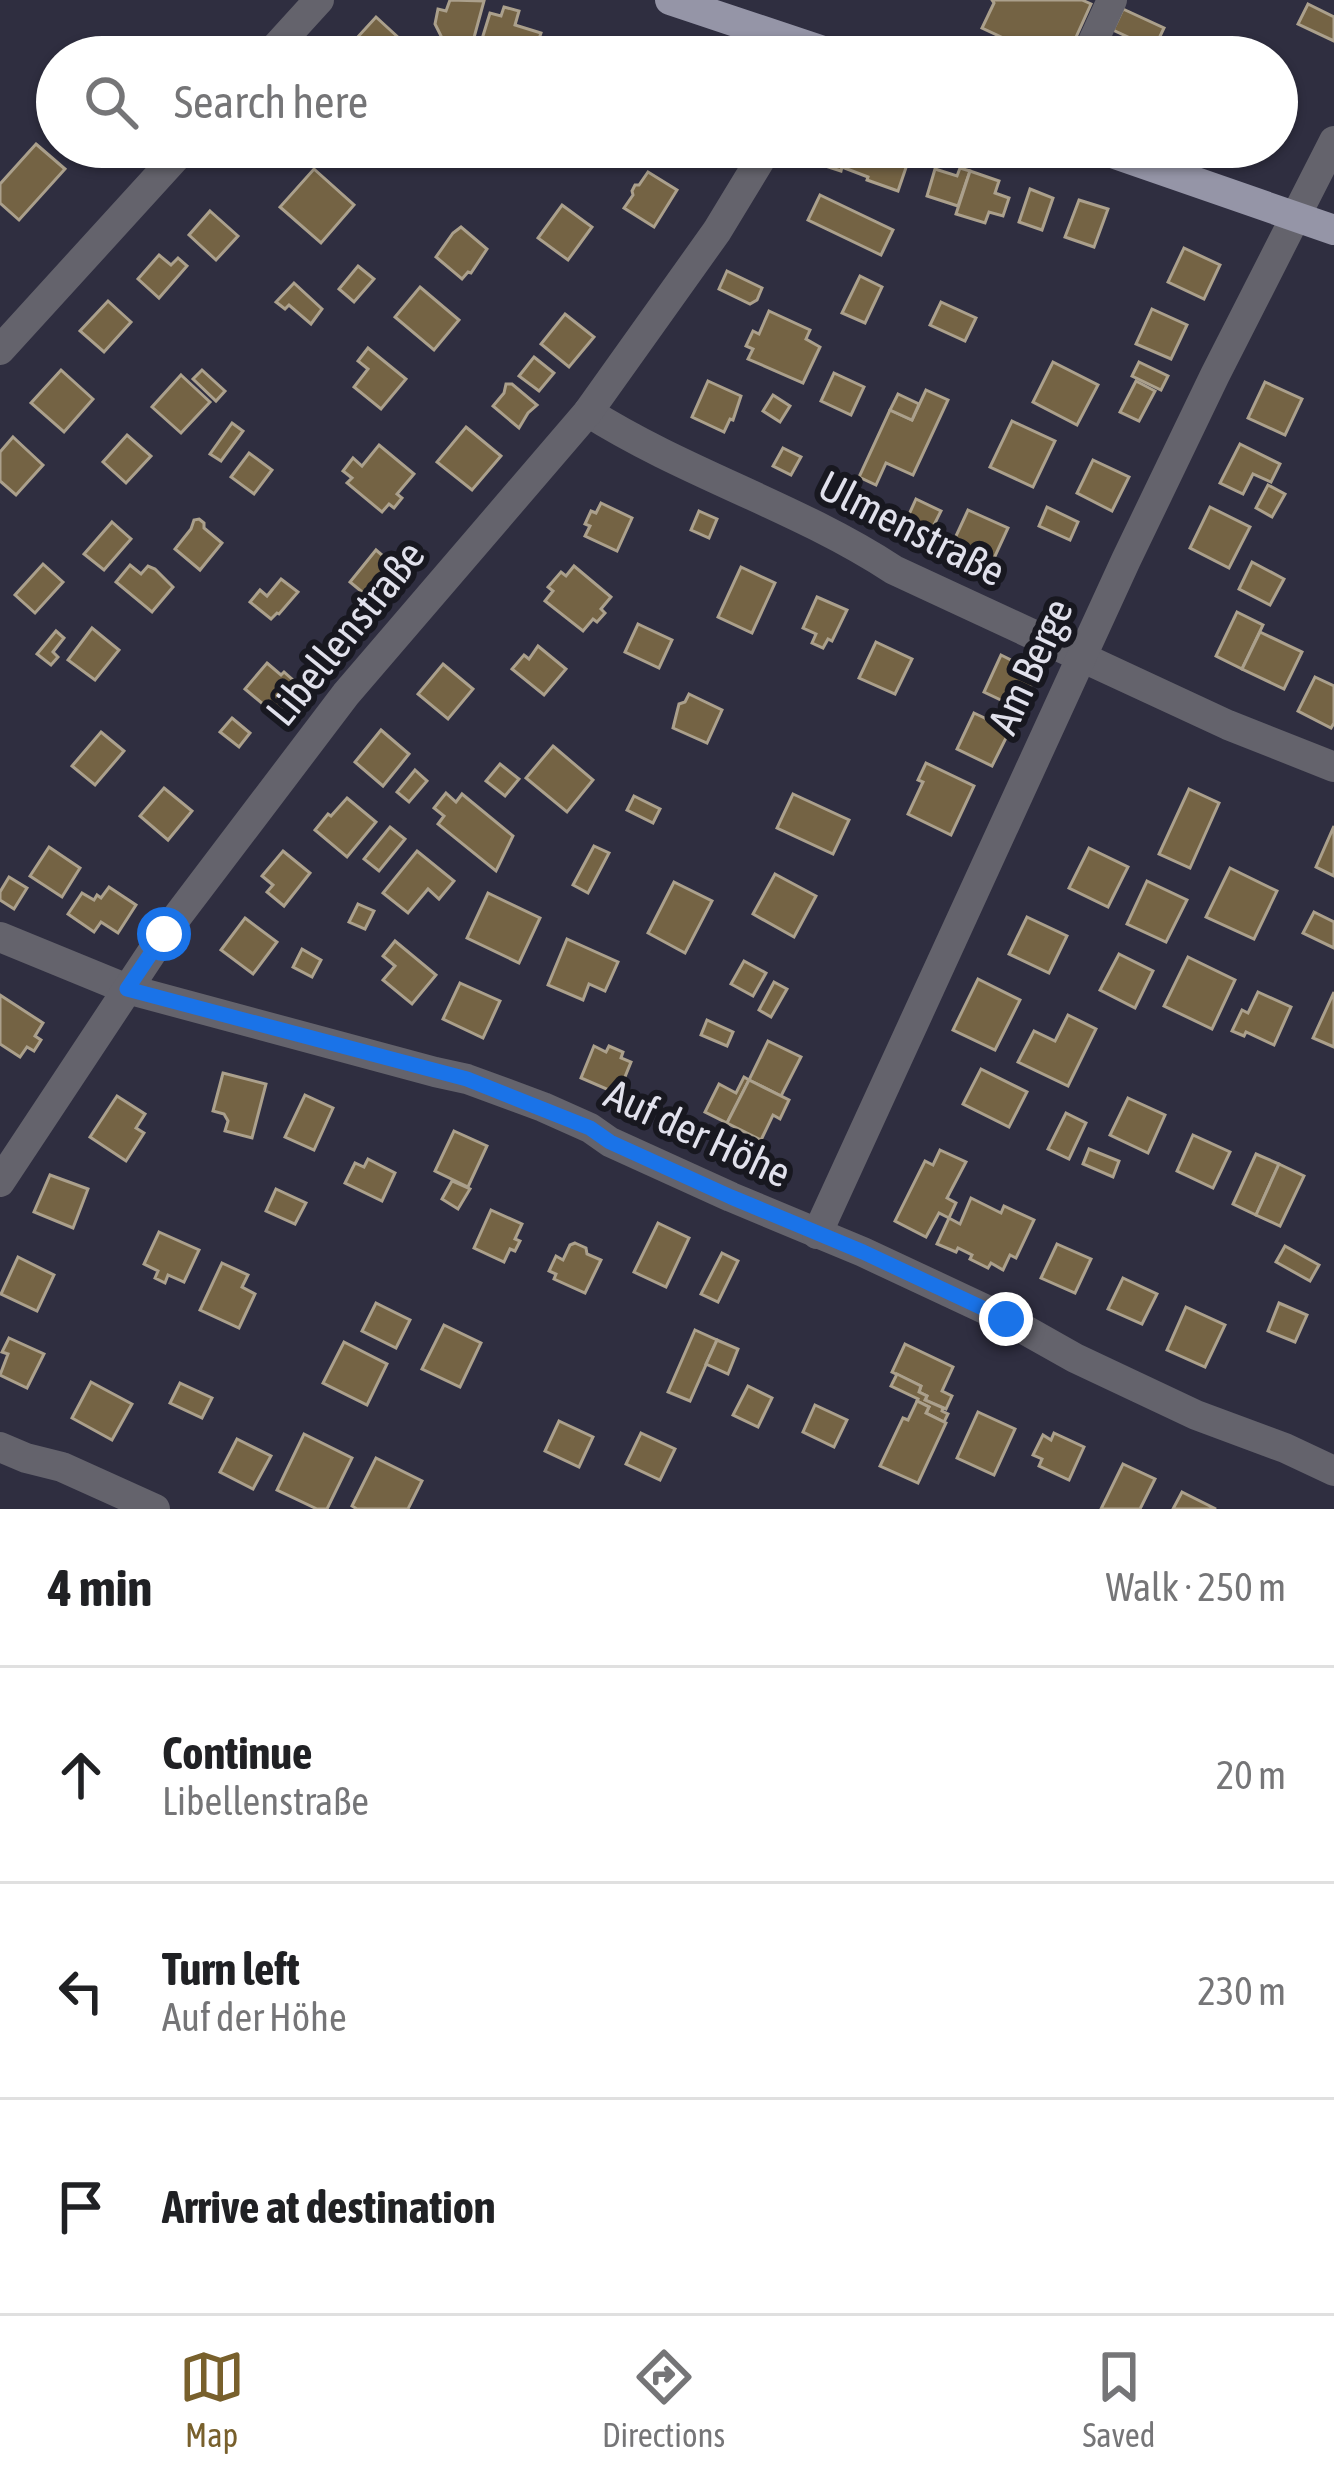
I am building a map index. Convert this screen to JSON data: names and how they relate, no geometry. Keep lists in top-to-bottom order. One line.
{"streets":{"street":["Ulmenstraße","Libellenstraße","Am Berge","Auf der Höhe"]},"crossings":[["Ulmenstraße","Libellenstraße"],["Ulmenstraße","Am Berge"],["Libellenstraße","Auf der Höhe"],["Am Berge","Auf der Höhe"]],"page":{"search":"Search here","heading":["4 min","Walk · 250 m"],"list":[["Continue","Libellenstraße","20 m"],["Turn left","Auf der Höhe","230 m"],"Arrive at destination"],"nav":["Map","Directions","Saved"]}}
